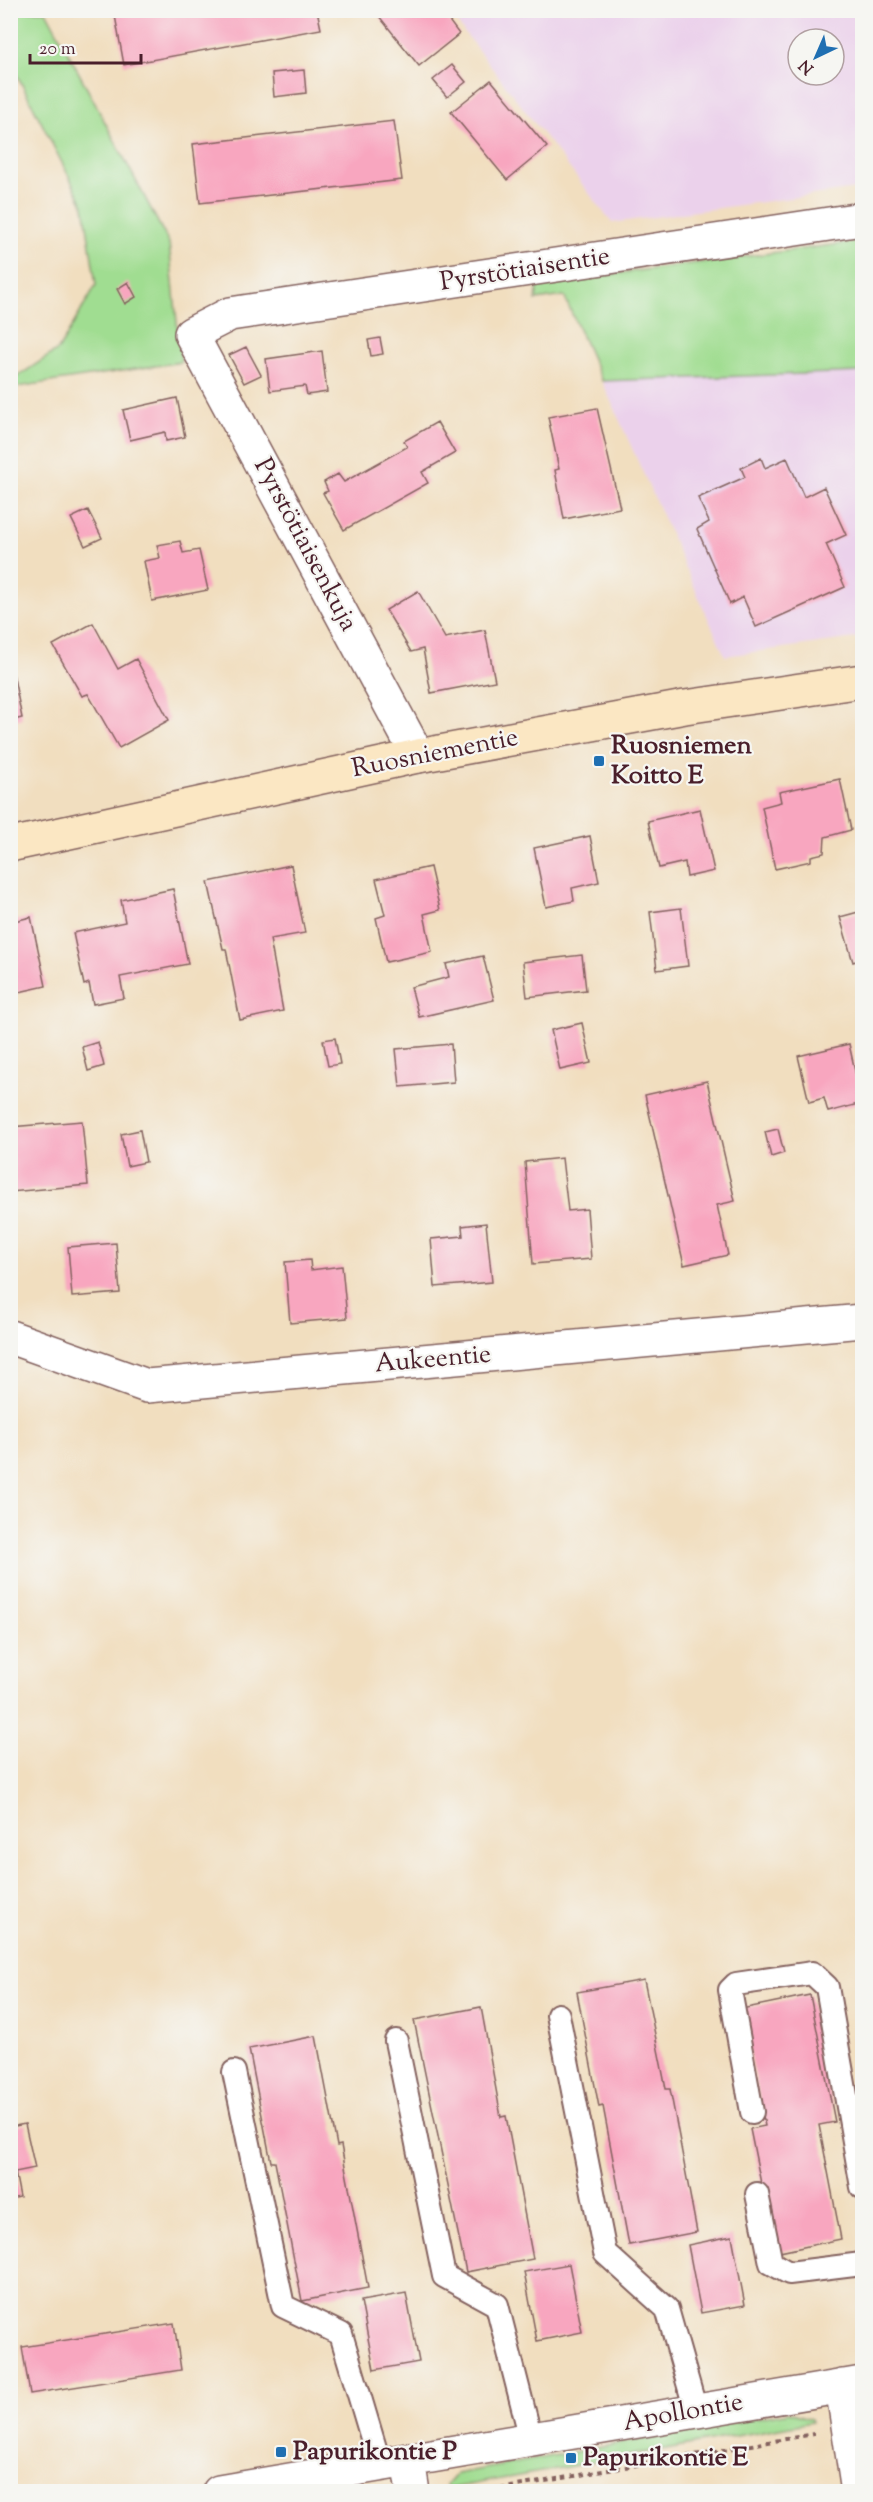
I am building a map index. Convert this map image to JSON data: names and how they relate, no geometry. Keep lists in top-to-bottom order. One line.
{"streets":{"street":["Pyrstötiaisentie","Pyrstötiaisenkuja","Ruosniementie","Aukeentie","Apollontie"]},"crossings":[["Pyrstötiaisentie","Pyrstötiaisenkuja"],["Pyrstötiaisenkuja","Ruosniementie"]],"places":{"transit":["Ruosniemen Koitto E","Papurikontie P","Papurikontie E"]},"scale_bar":"20 m","north":"bottom left"}
